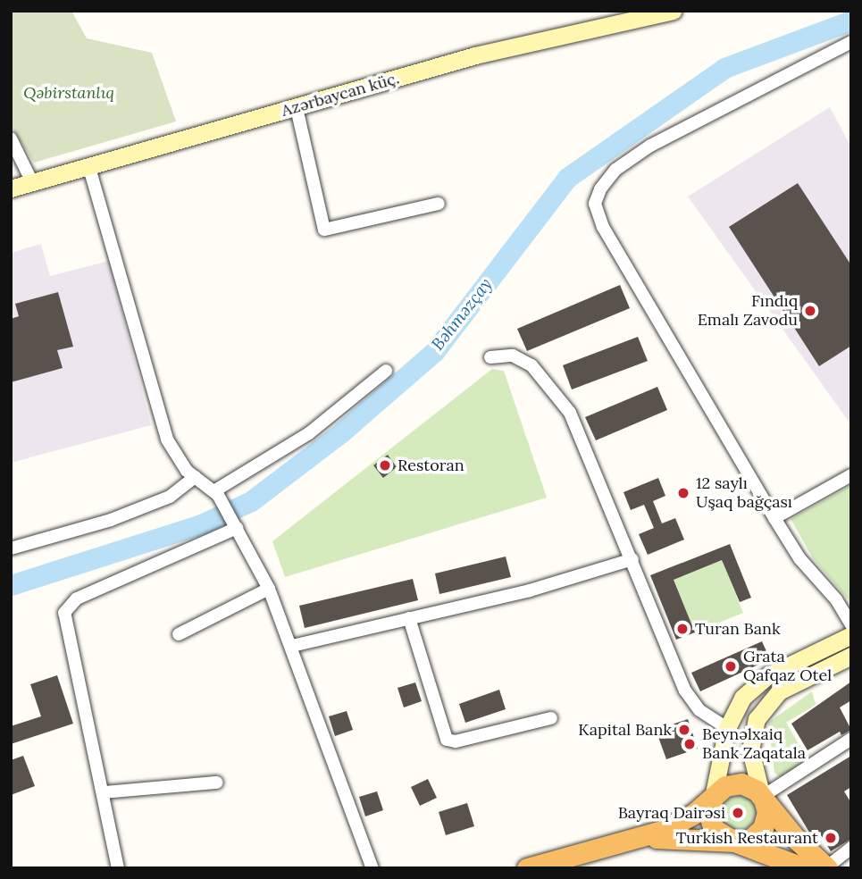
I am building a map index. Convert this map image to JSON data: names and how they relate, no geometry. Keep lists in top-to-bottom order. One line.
{"streets":{"main road":["Azərbaycan küç."]},"water":["Bəhməzçay"],"parks":["Qəbirstanlıq"],"places":["Fındıq Emalı Zavodu","Restoran","12 saylı Uşaq bağçası","Turan Bank","Grata Qafqaz Otel","Kapital Bank","Beynəlxaiq Bank Zaqatala","Bayraq Dairəsi","Turkish Restaurant"]}
